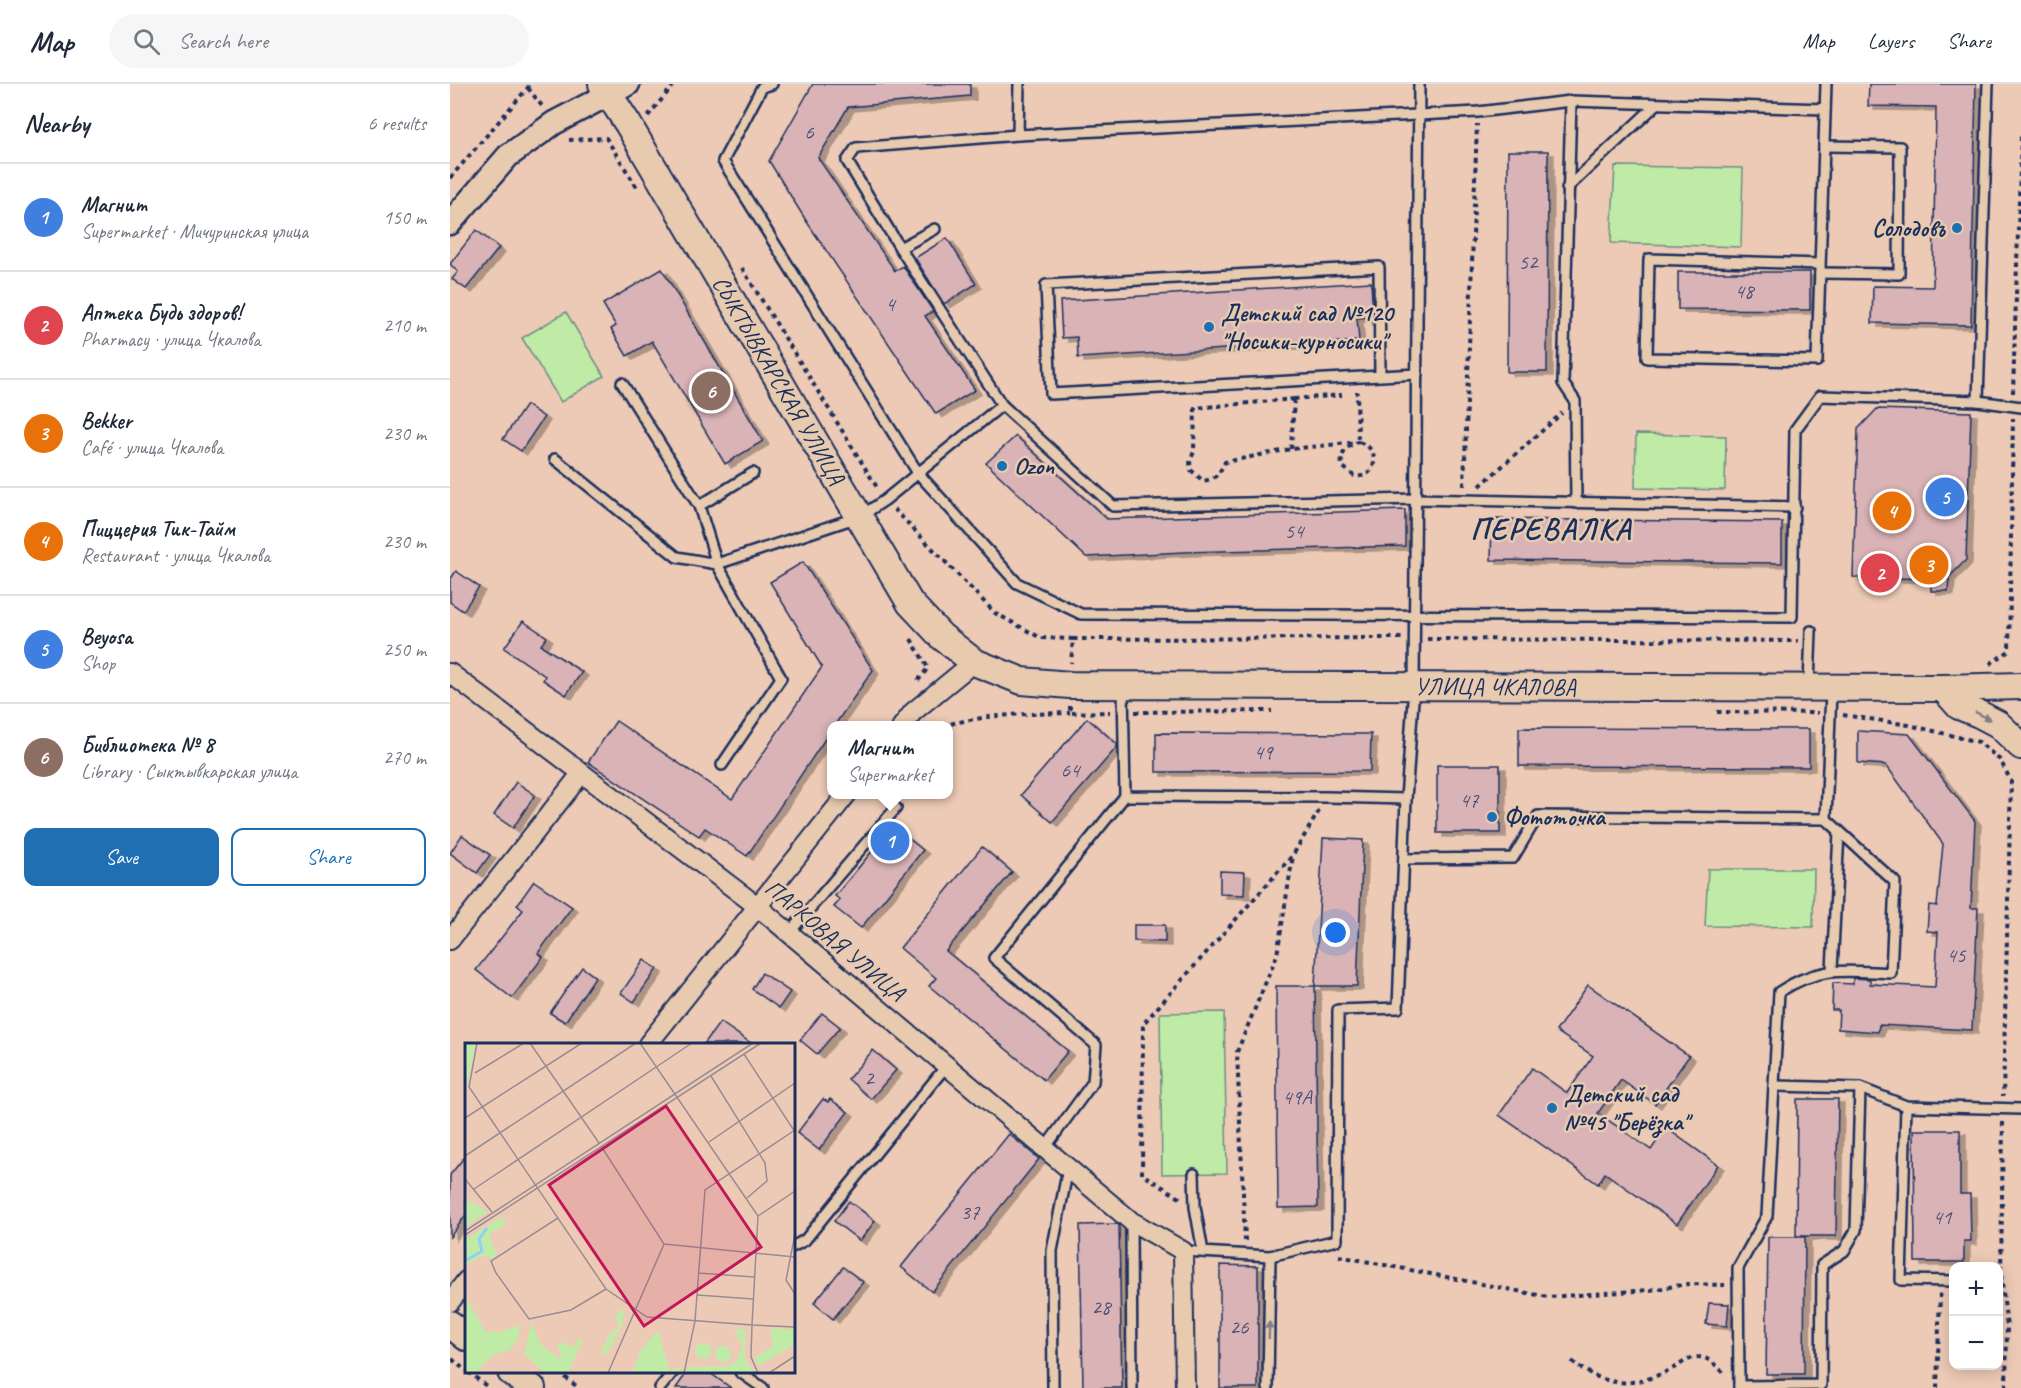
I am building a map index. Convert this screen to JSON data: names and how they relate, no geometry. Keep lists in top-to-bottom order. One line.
{"streets":{"main road":["СЫКТЫВКАРСКАЯ УЛИЦА","УЛИЦА ЧКАЛОВА"],"street":["ПАРКОВАЯ УЛИЦА"]},"crossings":[["СЫКТЫВКАРСКАЯ УЛИЦА","УЛИЦА ЧКАЛОВА"]],"districts":["ПЕРЕВАЛКА"],"places":["Солодовъ","Детский сад №120 \"Носики-курносики\"","Ozon","Фототочка","Детский сад №45 \"Берёзка\""],"house_numbers":["6","52","48","4","54","49","64","47","45","2","49А","37","41","28","26"],"page":{"header":"Map","search":"Search here","nav":["Map","Layers","Share"],"heading":["Nearby","6 results"],"list":[{"mark":"1","name":"Магнит","note":"Supermarket · Мичуринская улица","value":"150 m"},{"mark":"2","name":"Аптека Будь здоров!","note":"Pharmacy · улица Чкалова","value":"210 m"},{"mark":"3","name":"Bekker","note":"Café · улица Чкалова","value":"230 m"},{"mark":"4","name":"Пиццерия Тик-Тайм","note":"Restaurant · улица Чкалова","value":"230 m"},{"mark":"5","name":"Beyosa","note":"Shop","value":"250 m"},{"mark":"6","name":"Библиотека № 8","note":"Library · Сыктывкарская улица","value":"270 m"}],"pins":["6","5","4","3","2","1"],"popup":["Магнит","Supermarket"],"buttons":["Save","Share"],"map_buttons":["+","−"]}}
